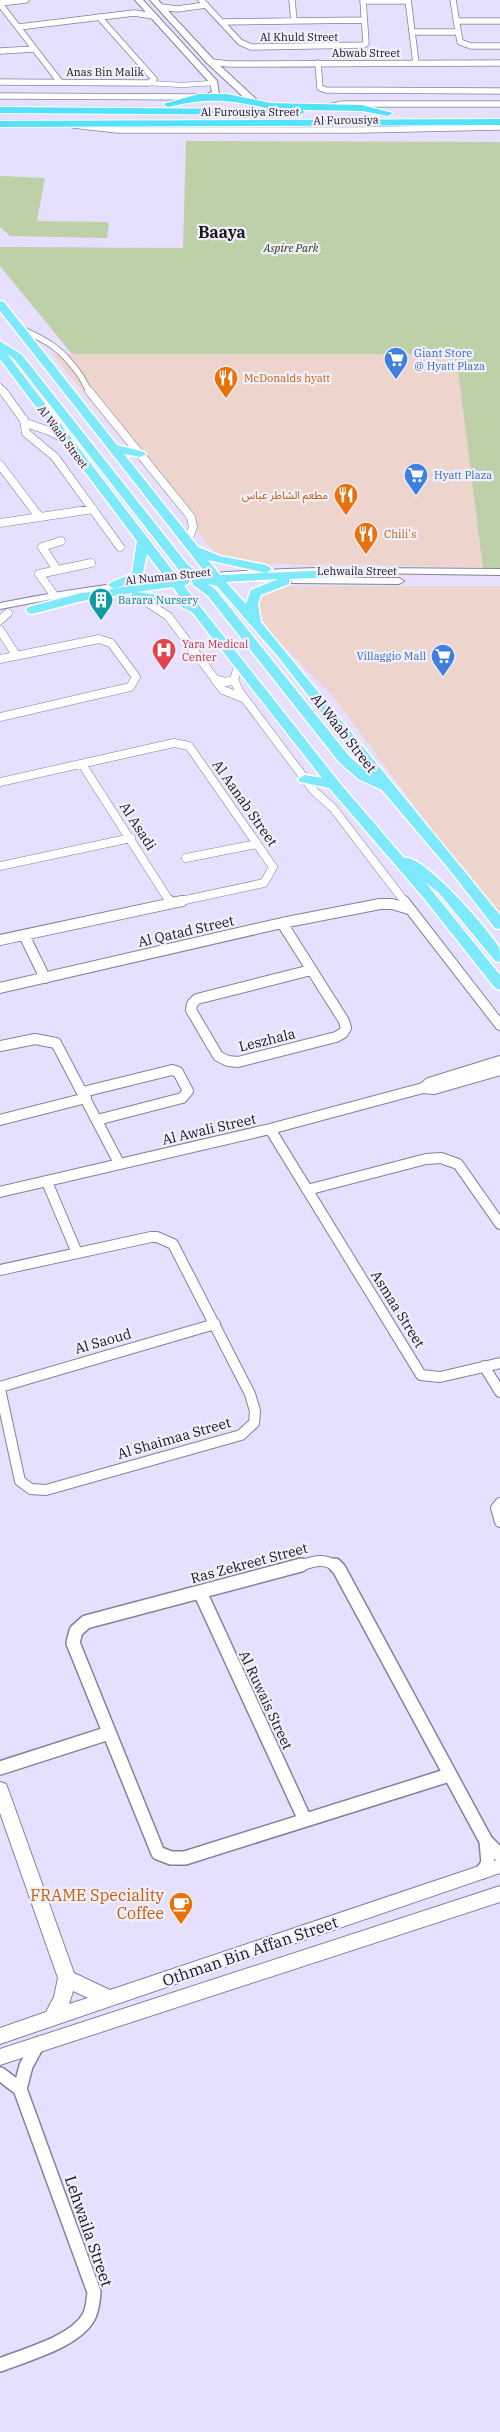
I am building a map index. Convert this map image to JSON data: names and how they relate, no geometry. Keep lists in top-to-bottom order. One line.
{"streets":{"highway":["Al Furousiya Street"],"main road":["Al Waab Street"],"street":["Al Khuld Street","Abwab Street","Anas Bin Malik","Al Furousiya","Lehwaila Street","Al Numan Street","Al Aanab Street","Al Asadi","Al Qatad Street","Leszhala","Al Awali Street","Asmaa Street","Al Saoud","Al Shaimaa Street","Ras Zekreet Street","Al Ruwais Street","Othman Bin Affan Street"]},"crossings":[["Al Furousiya Street","Al Furousiya"],["Al Waab Street","Lehwaila Street"],["Al Waab Street","Al Numan Street"],["Al Aanab Street","Al Asadi"],["Al Qatad Street","Leszhala"],["Al Awali Street","Asmaa Street"],["Al Saoud","Al Shaimaa Street"],["Ras Zekreet Street","Al Ruwais Street"],["Ras Zekreet Street","Othman Bin Affan Street"]],"districts":["Baaya"],"parks":["Aspire Park"],"places":{"supermarket":["Giant Store @ Hyatt Plaza","Hyatt Plaza","Villaggio Mall"],"restaurant":["McDonalds hyatt","مطعم الشاطر عباس","Chili's"],"building":["Barara Nursery"],"hospital":["Yara Medical Center"],"cafe":["FRAME Speciality Coffee"]}}
